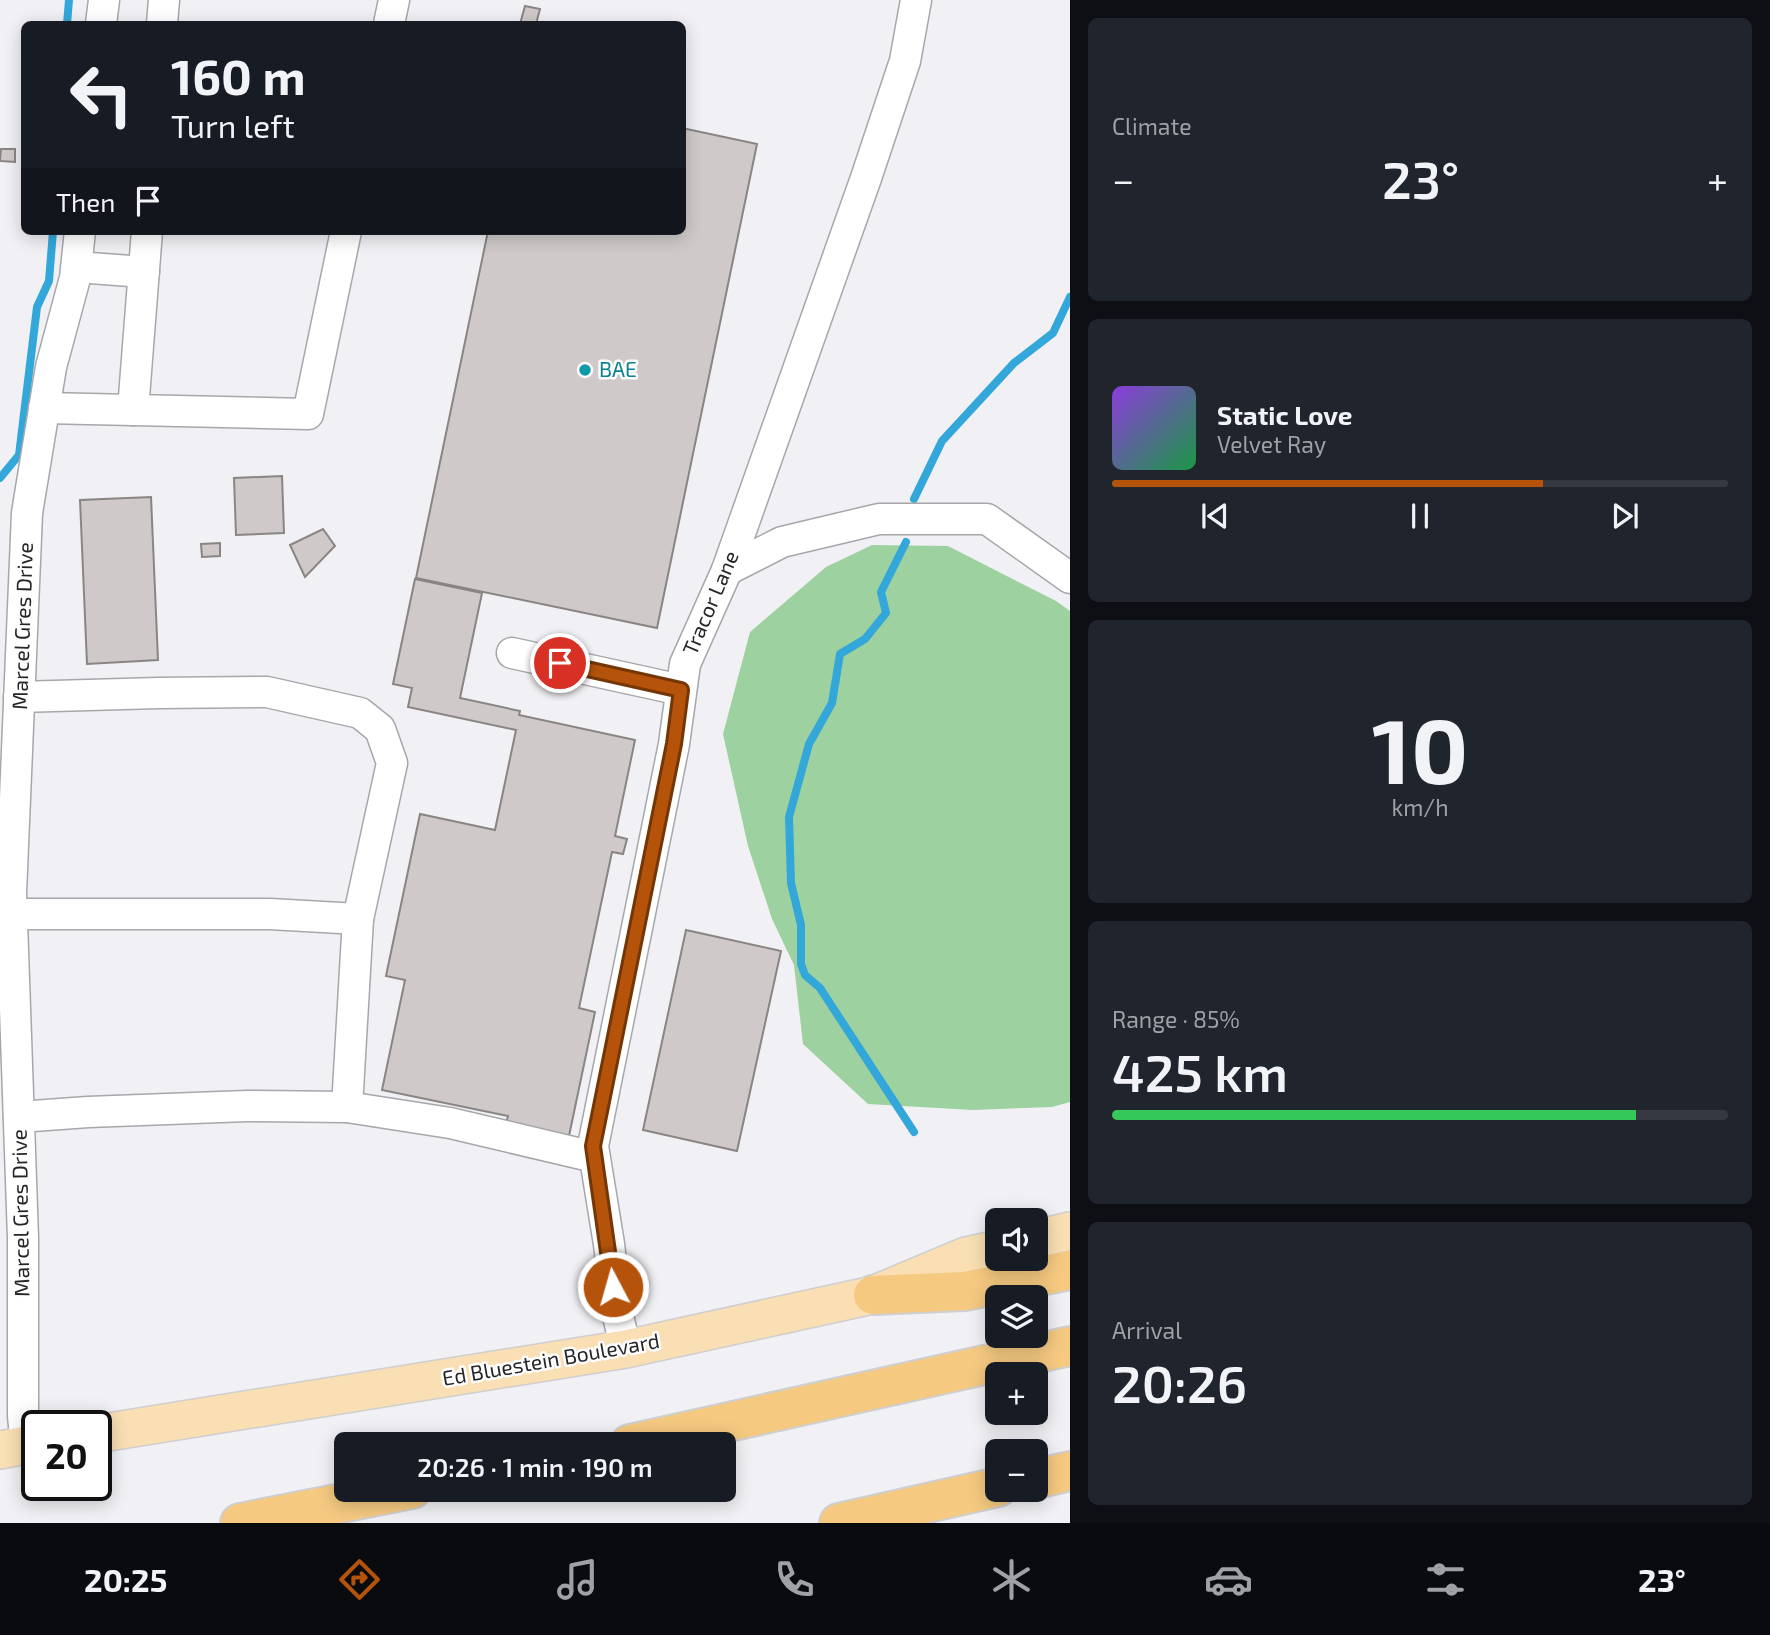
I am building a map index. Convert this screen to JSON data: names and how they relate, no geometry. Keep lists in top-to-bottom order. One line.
{"streets":{"main road":["Ed Bluestein Boulevard"],"street":["Tracor Lane","Marcel Gres Drive"]},"crossings":[["Tracor Lane","Ed Bluestein Boulevard"]],"places":["BAE"],"page":{"tile":["Climate",["10","km/h"],["Range · 85%","425 km"],["Arrival","20:26"]],"turn":["160 m","Turn left"],"heat":["−","23°","+"],"then":"Then","song":["Static Love","Velvet Ray"],"map_buttons":["+","−"],"limit":"20","trip":"20:26 · 1 min · 190 m","tabs":["20:25","23°"]}}
